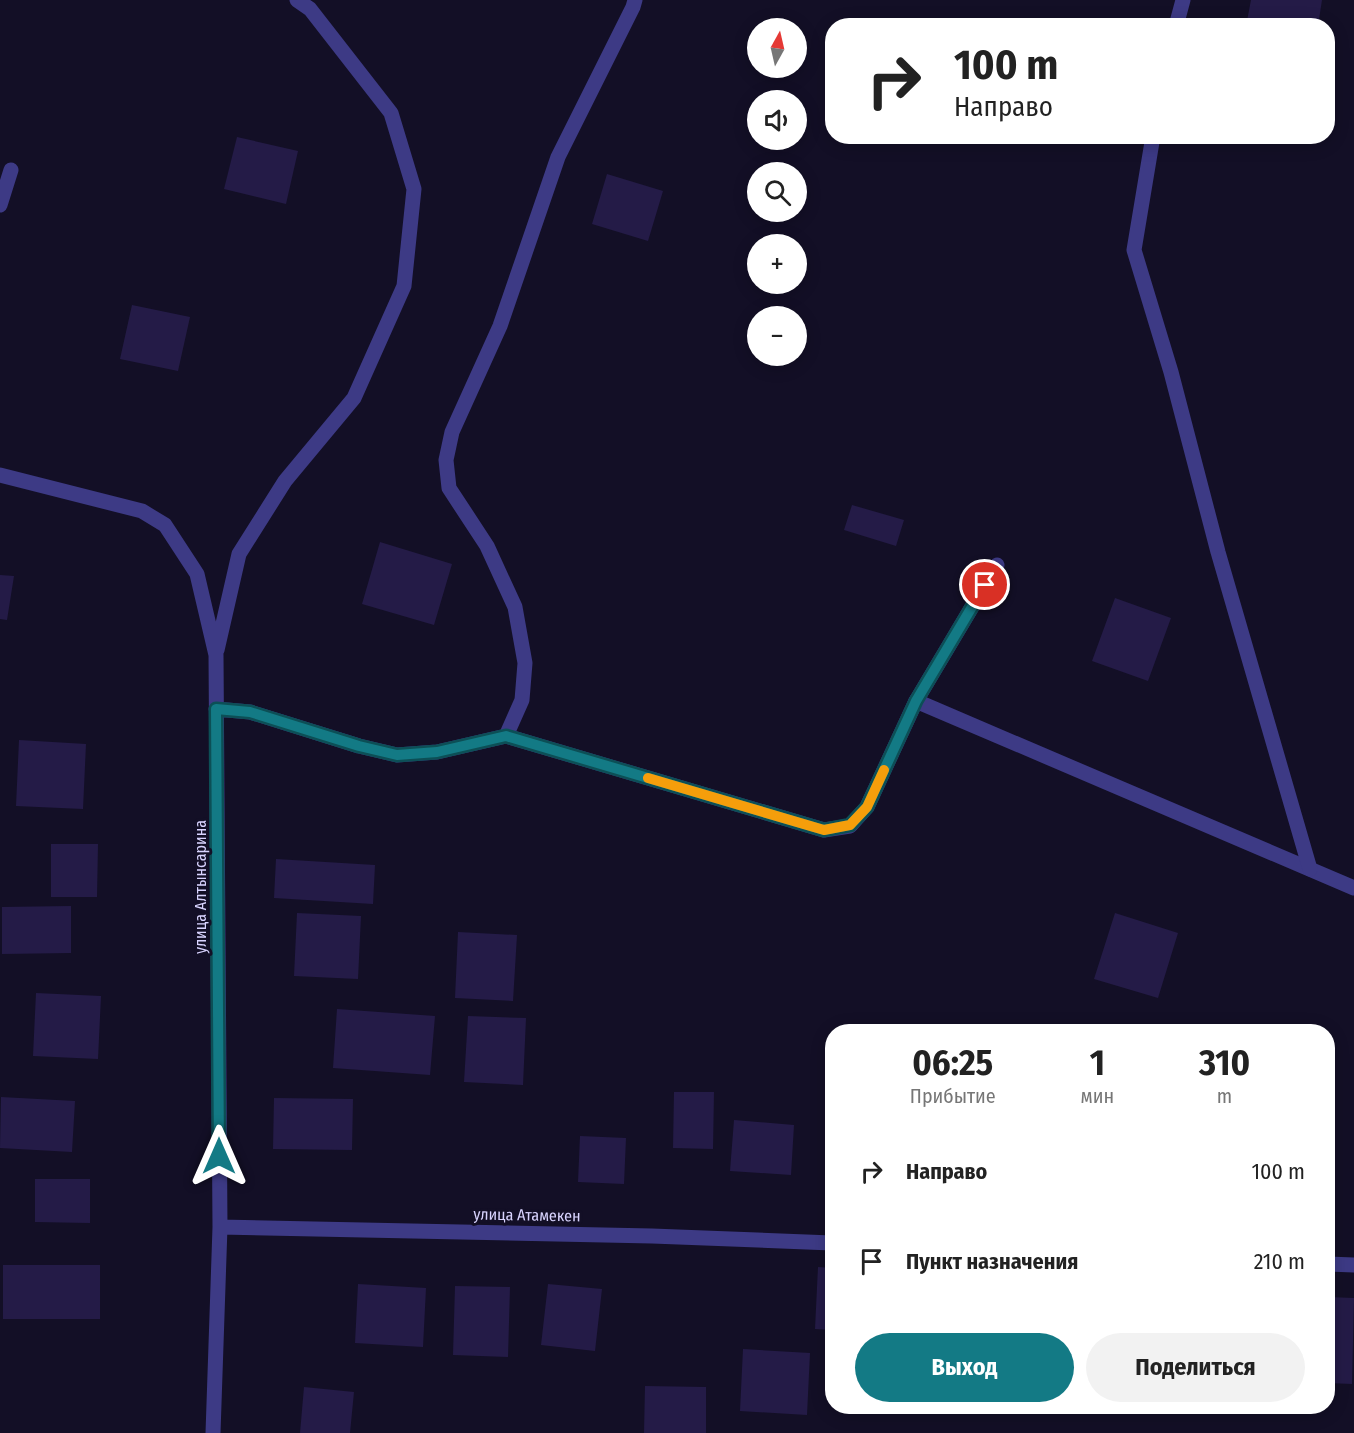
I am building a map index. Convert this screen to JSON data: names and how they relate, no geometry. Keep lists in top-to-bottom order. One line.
{"streets":{"street":["улица Алтынсарина","улица Атамекен"]},"crossings":[["улица Алтынсарина","улица Атамекен"]],"north":"top","page":{"map_buttons":["+","−"],"turn":["100 m","Направо"],"eta":["06:25","Прибытие","1","мин","310","m"],"list":[{"name":"Направо","value":"100 m"},{"name":"Пункт назначения","value":"210 m"}],"buttons":["Выход","Поделиться"]}}
